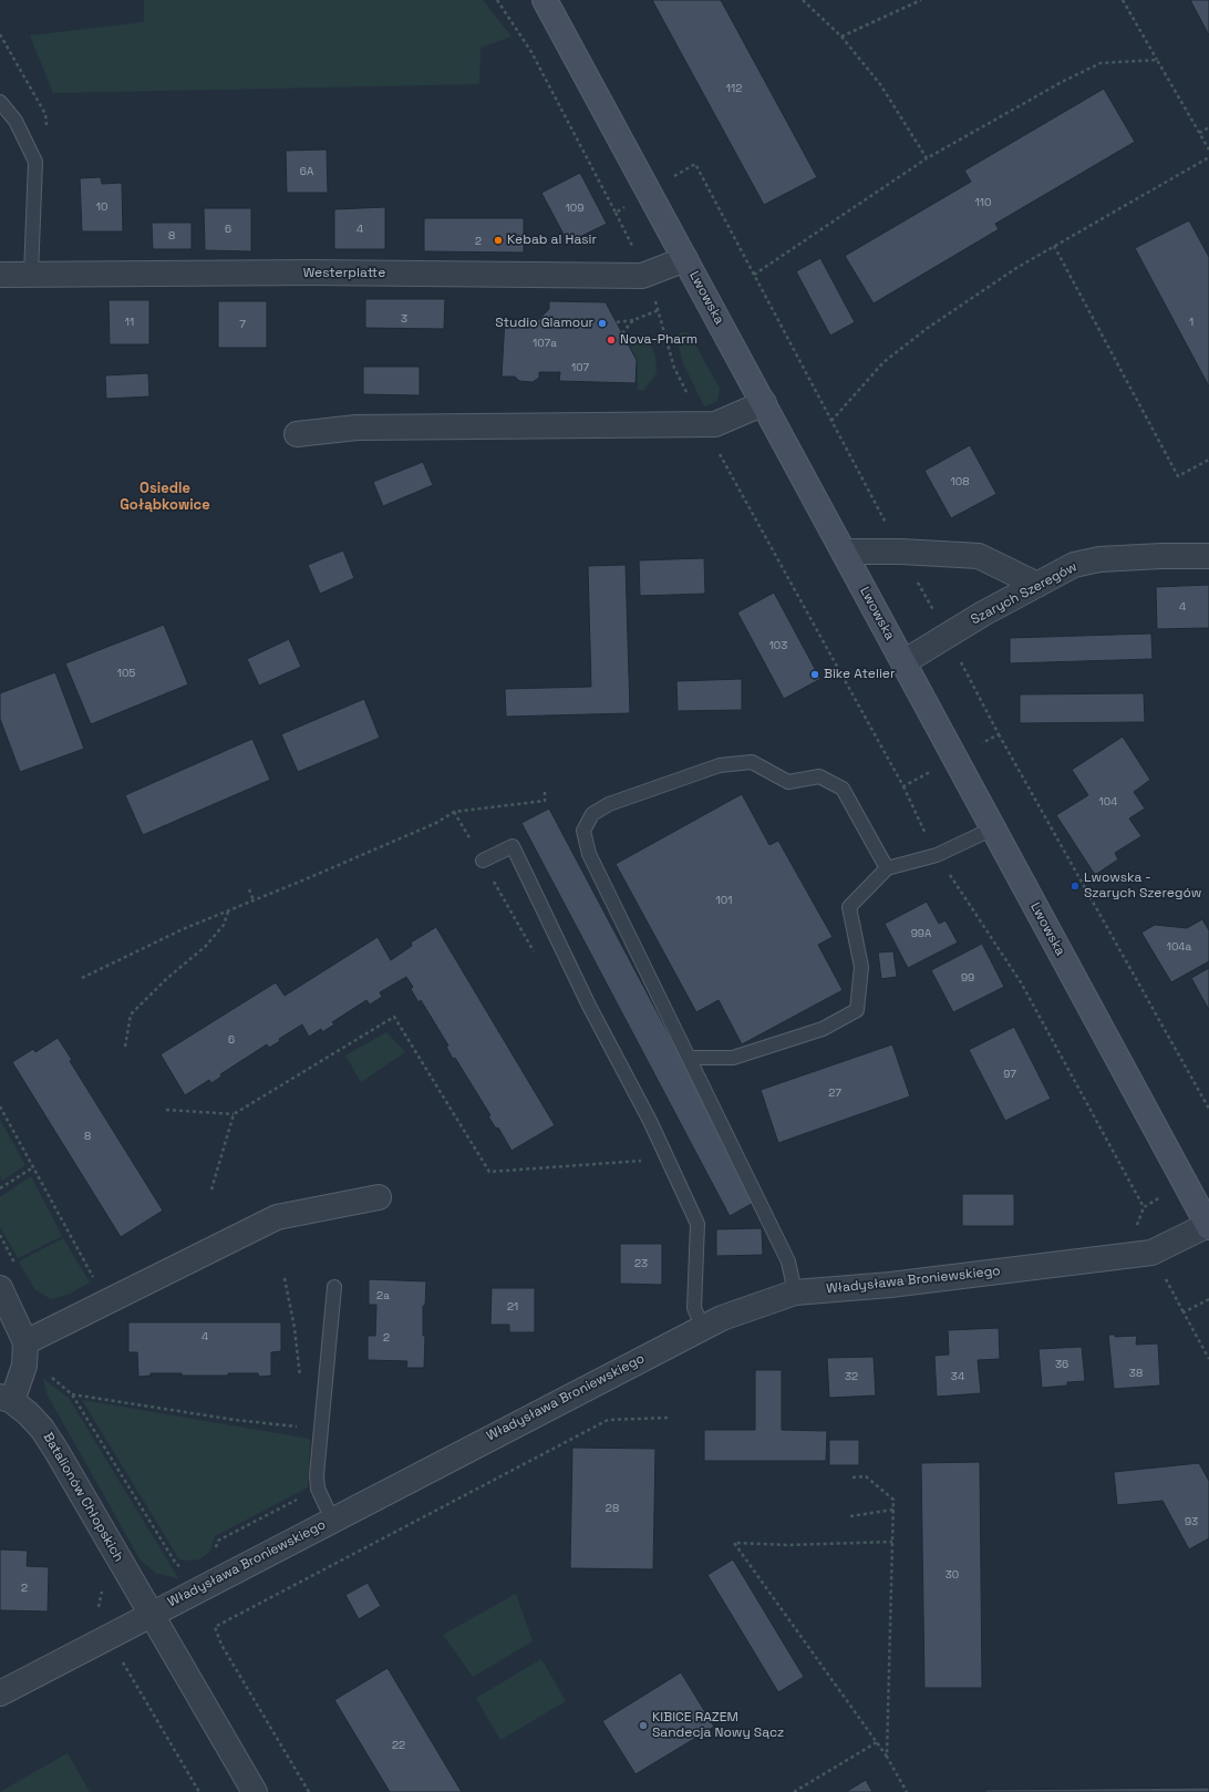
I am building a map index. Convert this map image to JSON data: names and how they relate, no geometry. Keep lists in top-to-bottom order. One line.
{"streets":{"street":["Westerplatte","Lwowska","Szarych Szeregów","Władysława Broniewskiego","Batalionów Chłopskich"]},"crossings":[["Westerplatte","Lwowska"],["Lwowska","Szarych Szeregów"],["Lwowska","Władysława Broniewskiego"],["Władysława Broniewskiego","Batalionów Chłopskich"]],"districts":["Osiedle Gołąbkowice"],"places":["Kebab al Hasir","Studio Glamour","Nova-Pharm","Bike Atelier","Lwowska - Szarych Szeregów","KIBICE RAZEM Sandecja Nowy Sącz"],"house_numbers":["112","6A","110","10","109","6","4","8","2","3","11","1","7","107a","107","108","4","103","105","104","101","99A","104a","99","6","97","27","8","23","2a","21","4","2","36","38","32","34","28","93","30","2","22"]}
